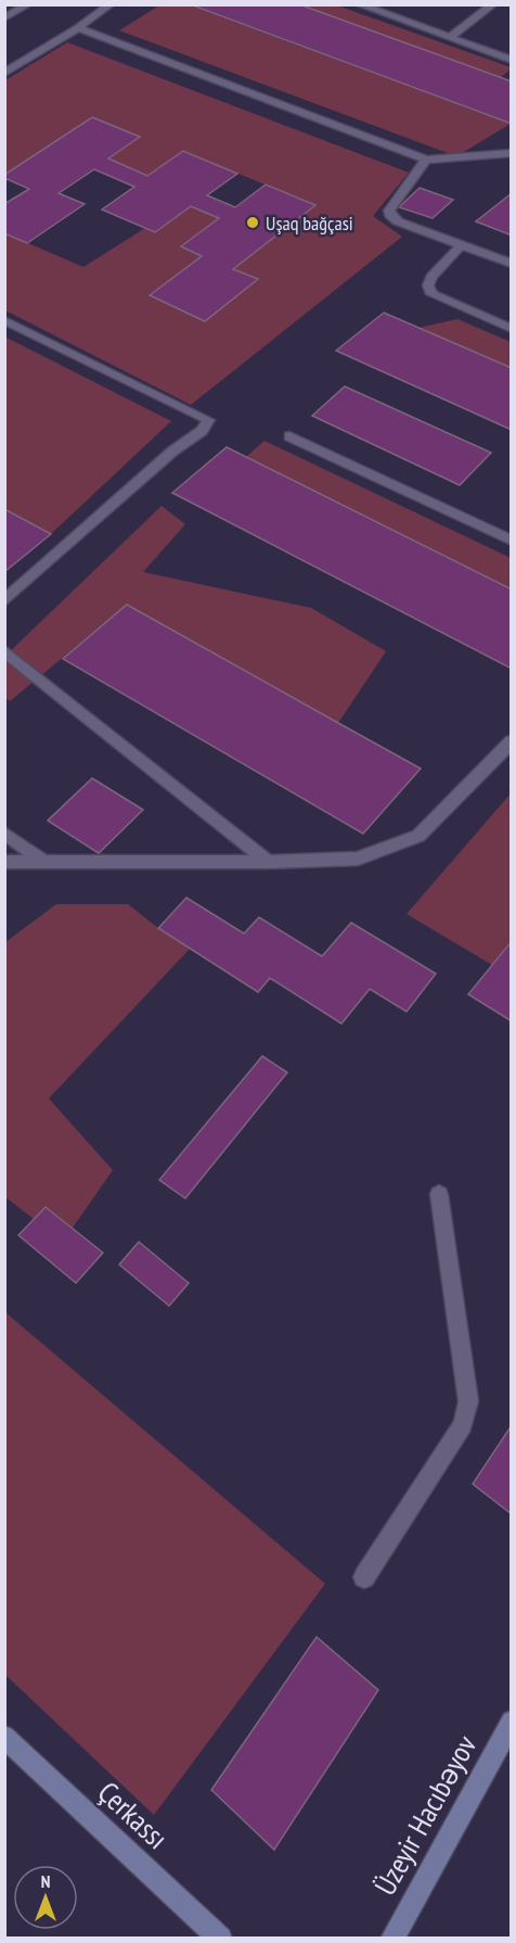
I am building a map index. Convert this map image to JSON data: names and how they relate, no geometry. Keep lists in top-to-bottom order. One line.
{"streets":{"street":["Çerkassı","Üzeyir Hacıbəyov"]},"places":["Uşaq bağçasi"],"north":"top"}
